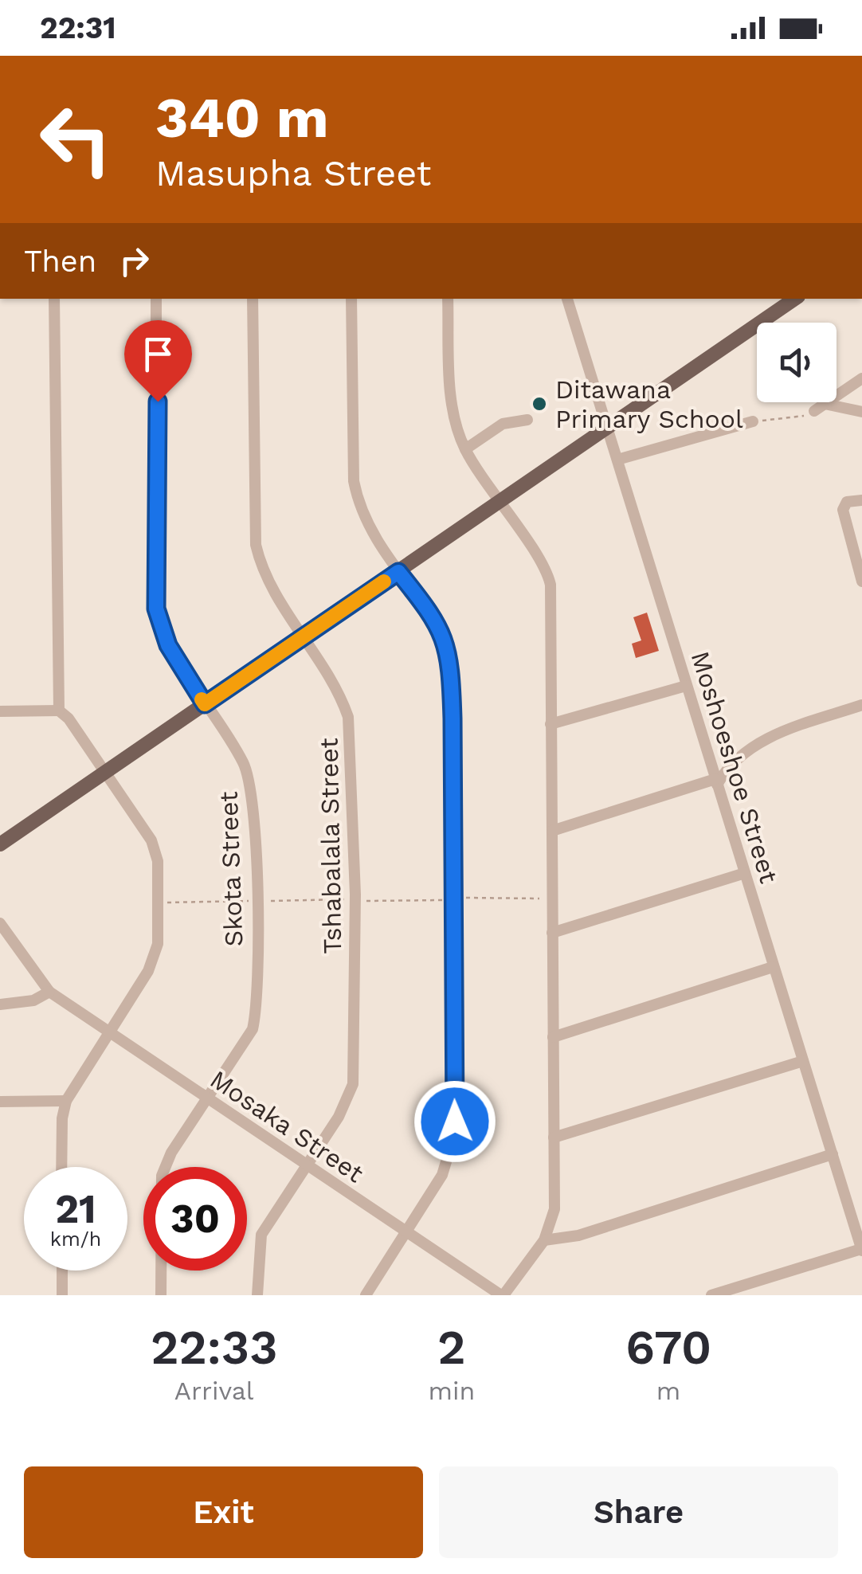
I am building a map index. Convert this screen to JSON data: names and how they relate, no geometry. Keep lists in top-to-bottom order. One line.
{"streets":{"street":["Moshoeshoe Street","Tshabalala Street","Skota Street","Mosaka Street"]},"crossings":[["Tshabalala Street","Mosaka Street"],["Skota Street","Mosaka Street"]],"places":["Ditawana Primary School"],"page":{"status":"22:31","turn":["340 m","Masupha Street"],"then":"Then","speed":"21 km/h","limit":"30","eta":["22:33","Arrival","2","min","670","m"],"buttons":["Exit","Share"]}}
